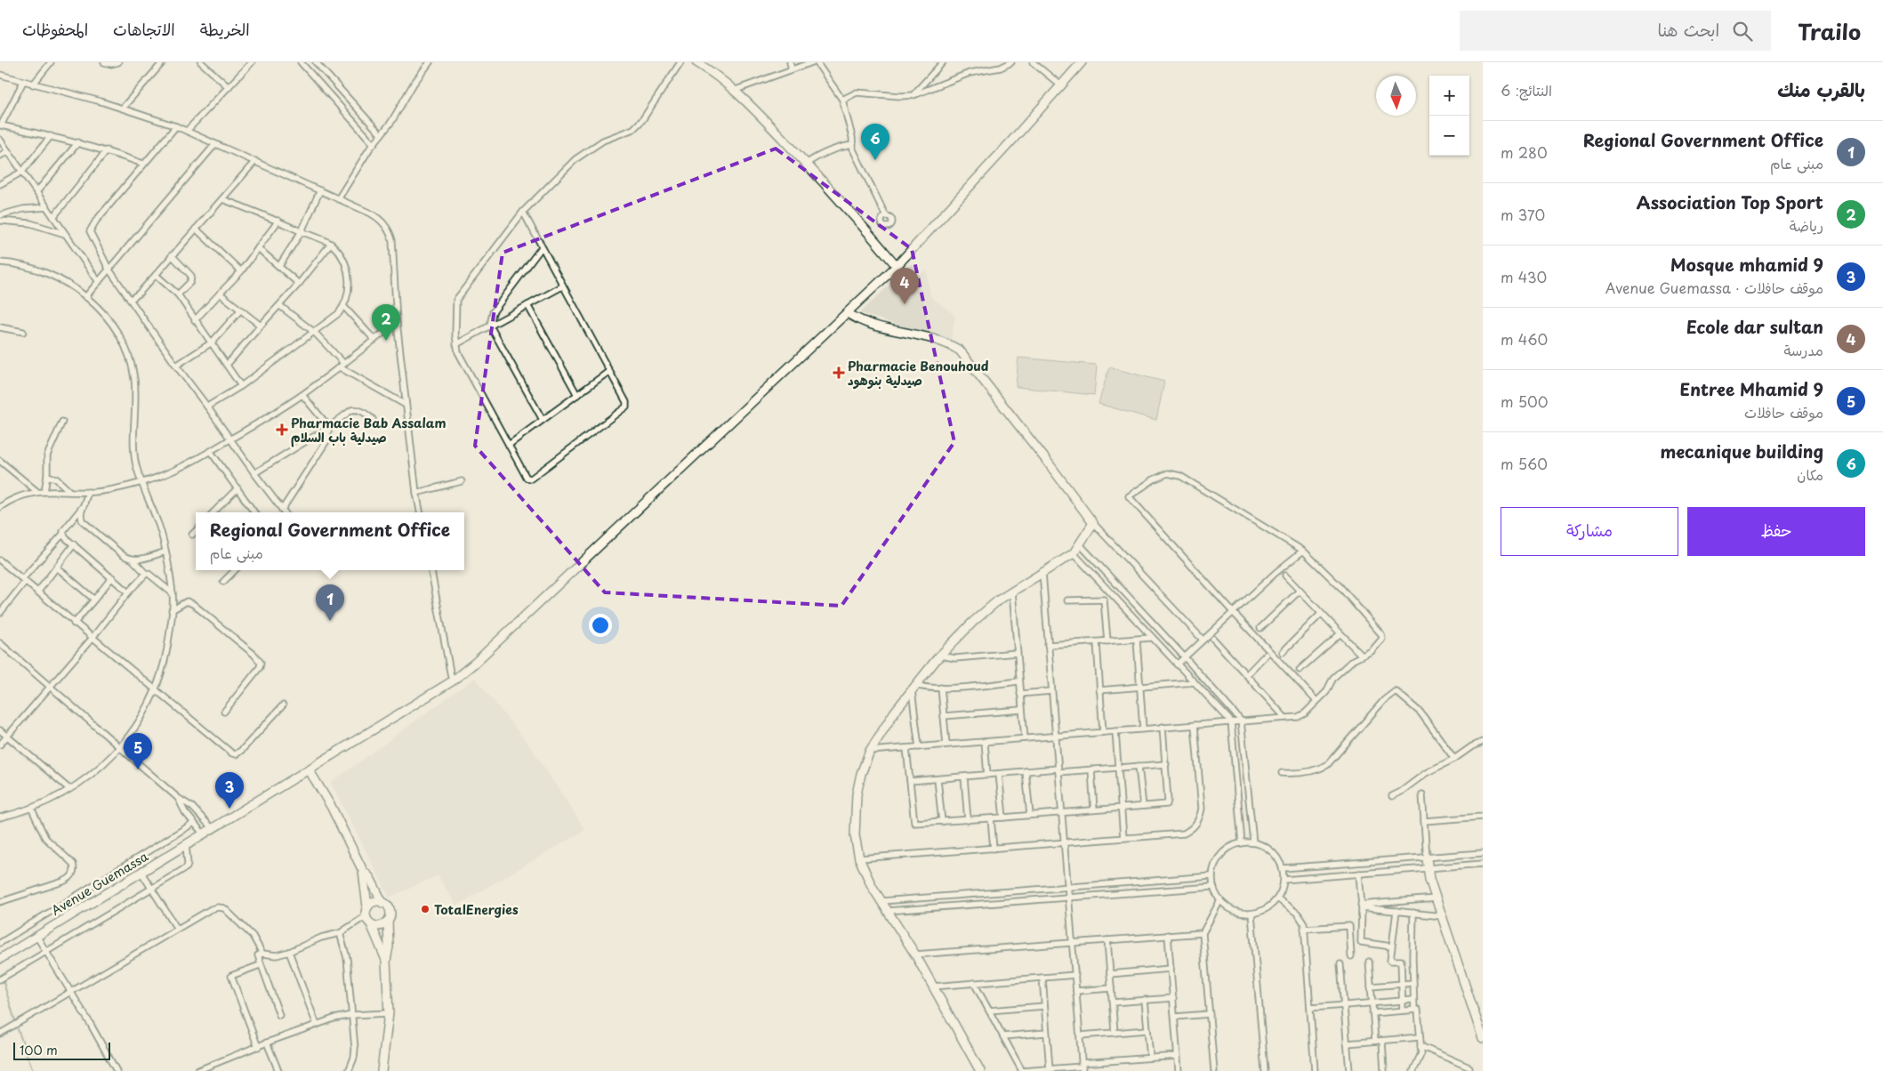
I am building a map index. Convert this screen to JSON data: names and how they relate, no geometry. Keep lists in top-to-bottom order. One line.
{"streets":{"main road":["Avenue Guemassa"]},"places":{"health":["Pharmacie Benouhoud صيدلية بنوهود","Pharmacie Bab Assalam صيدلية باب السلام"],"other":["TotalEnergies"]},"scale_bar":"100 m","north":"bottom","page":{"header":"Trailo","search":"ابحث هنا","nav":["الخريطة","الاتجاهات","المحفوظات"],"heading":["بالقرب منك","النتائج: 6"],"map_buttons":["+","−"],"list":[{"mark":"1","name":"Regional Government Office","note":"مبنى عام","value":"280 m"},{"mark":"2","name":"Association Top Sport","note":"رياضة","value":"370 m"},{"mark":"3","name":"Mosque mhamid 9","note":"موقف حافلات · Avenue Guemassa","value":"430 m"},{"mark":"4","name":"Ecole dar sultan","note":"مدرسة","value":"460 m"},{"mark":"5","name":"Entree Mhamid 9","note":"موقف حافلات","value":"500 m"},{"mark":"6","name":"mecanique building","note":"مكان","value":"560 m"}],"pins":["6","4","2","1","5","3"],"buttons":["حفظ","مشاركة"],"popup":["Regional Government Office","مبنى عام"],"scale":"100 m"}}
